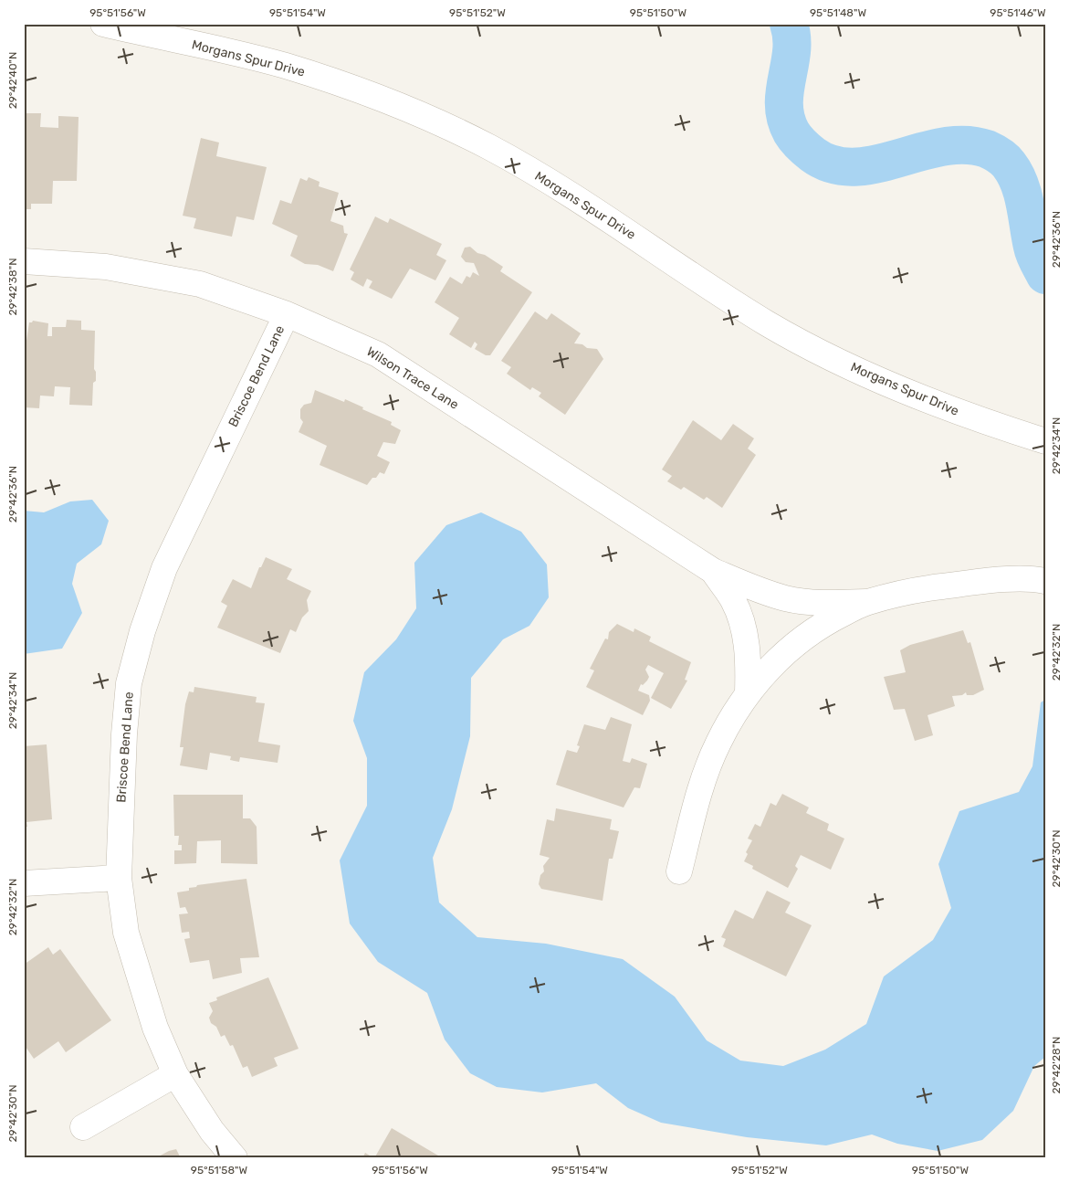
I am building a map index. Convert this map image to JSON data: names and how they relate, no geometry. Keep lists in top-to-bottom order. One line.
{"streets":{"street":["Morgans Spur Drive","Briscoe Bend Lane","Wilson Trace Lane"]},"crossings":[["Briscoe Bend Lane","Wilson Trace Lane"]],"coordinates":["95°51'56\"W","95°51'54\"W","95°51'52\"W","95°51'50\"W","95°51'48\"W","95°51'46\"W","29°42'40\"N","29°42'36\"N","29°42'38\"N","29°42'34\"N","29°42'32\"N","29°42'30\"N","29°42'28\"N","95°51'58\"W"]}
